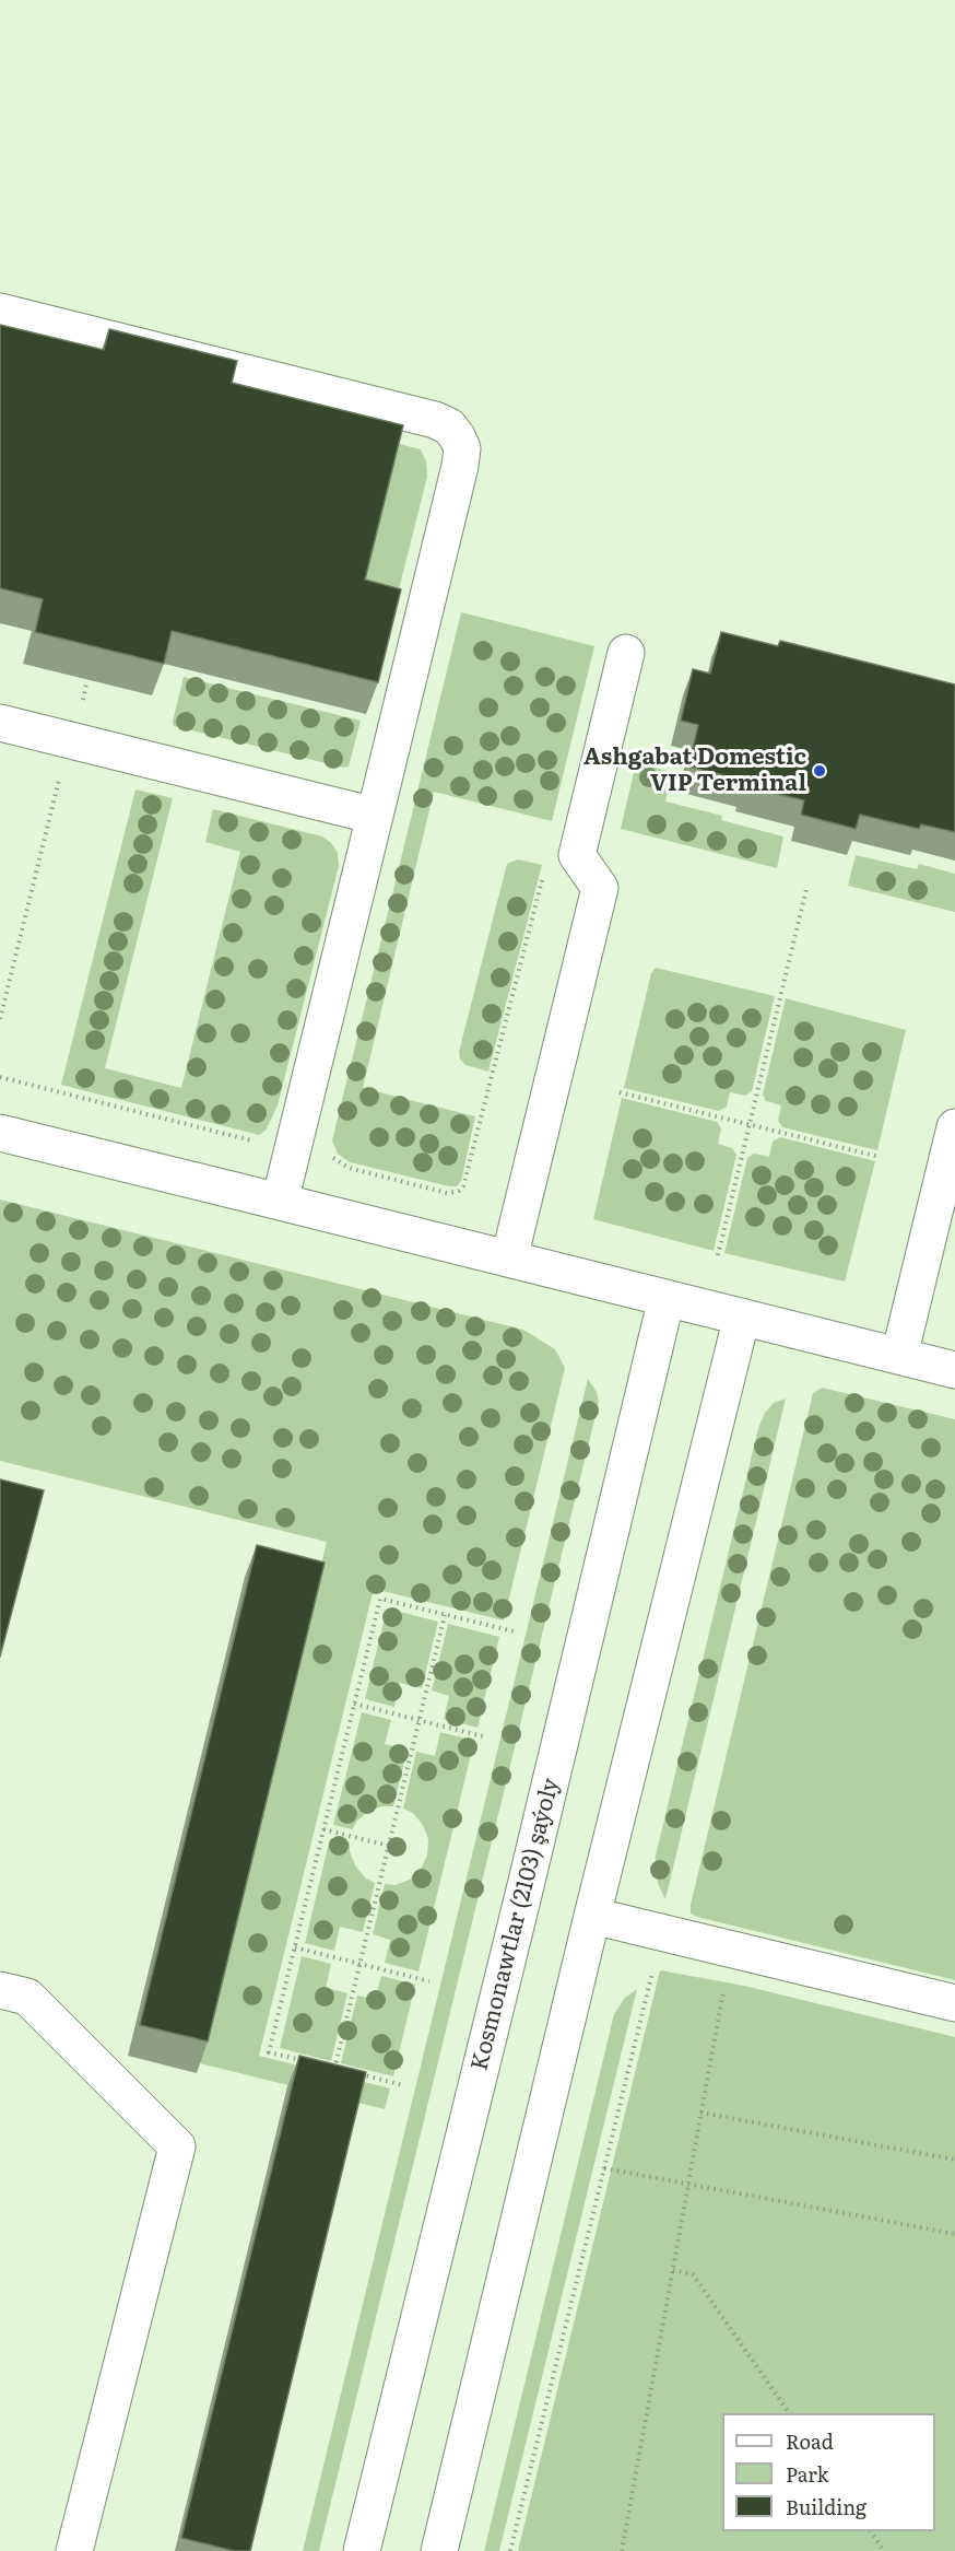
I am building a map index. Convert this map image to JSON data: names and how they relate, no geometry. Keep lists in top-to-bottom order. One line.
{"streets":{"street":["Kosmonawtlar (2103) şaýoly"]},"places":["Ashgabat Domestic VIP Terminal"],"legend":["Road","Park","Building"]}
